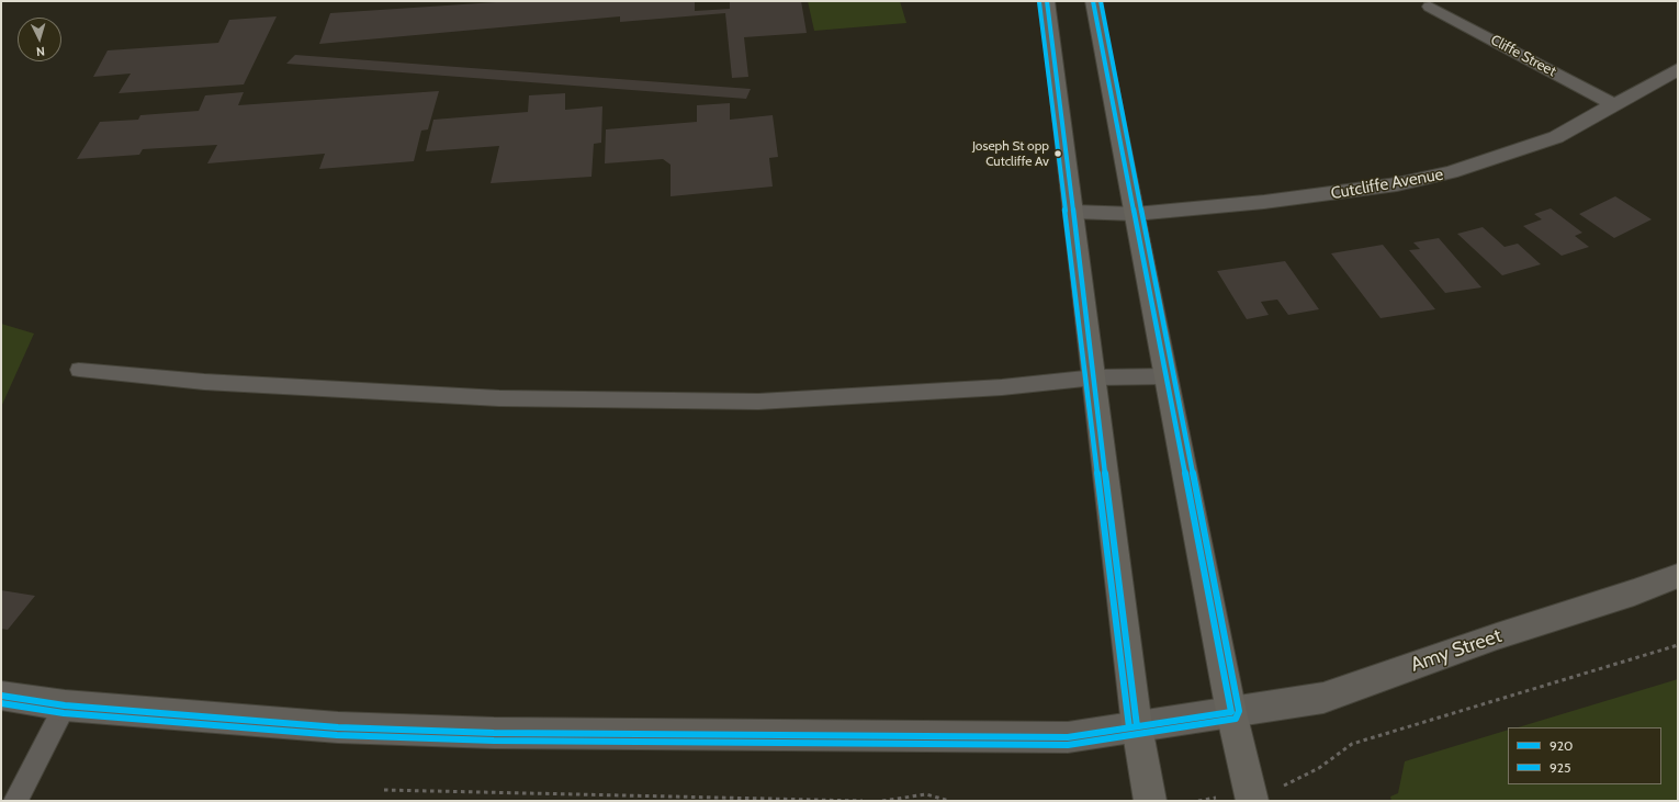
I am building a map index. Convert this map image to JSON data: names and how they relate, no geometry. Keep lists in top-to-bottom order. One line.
{"streets":{"main road":["Amy Street"],"street":["Cliffe Street","Cutcliffe Avenue"]},"crossings":[["Cliffe Street","Cutcliffe Avenue"]],"places":["Joseph St opp Cutcliffe Av"],"lines":["transit line 920","transit line 925"],"legend":["920","925"],"north":"bottom"}
